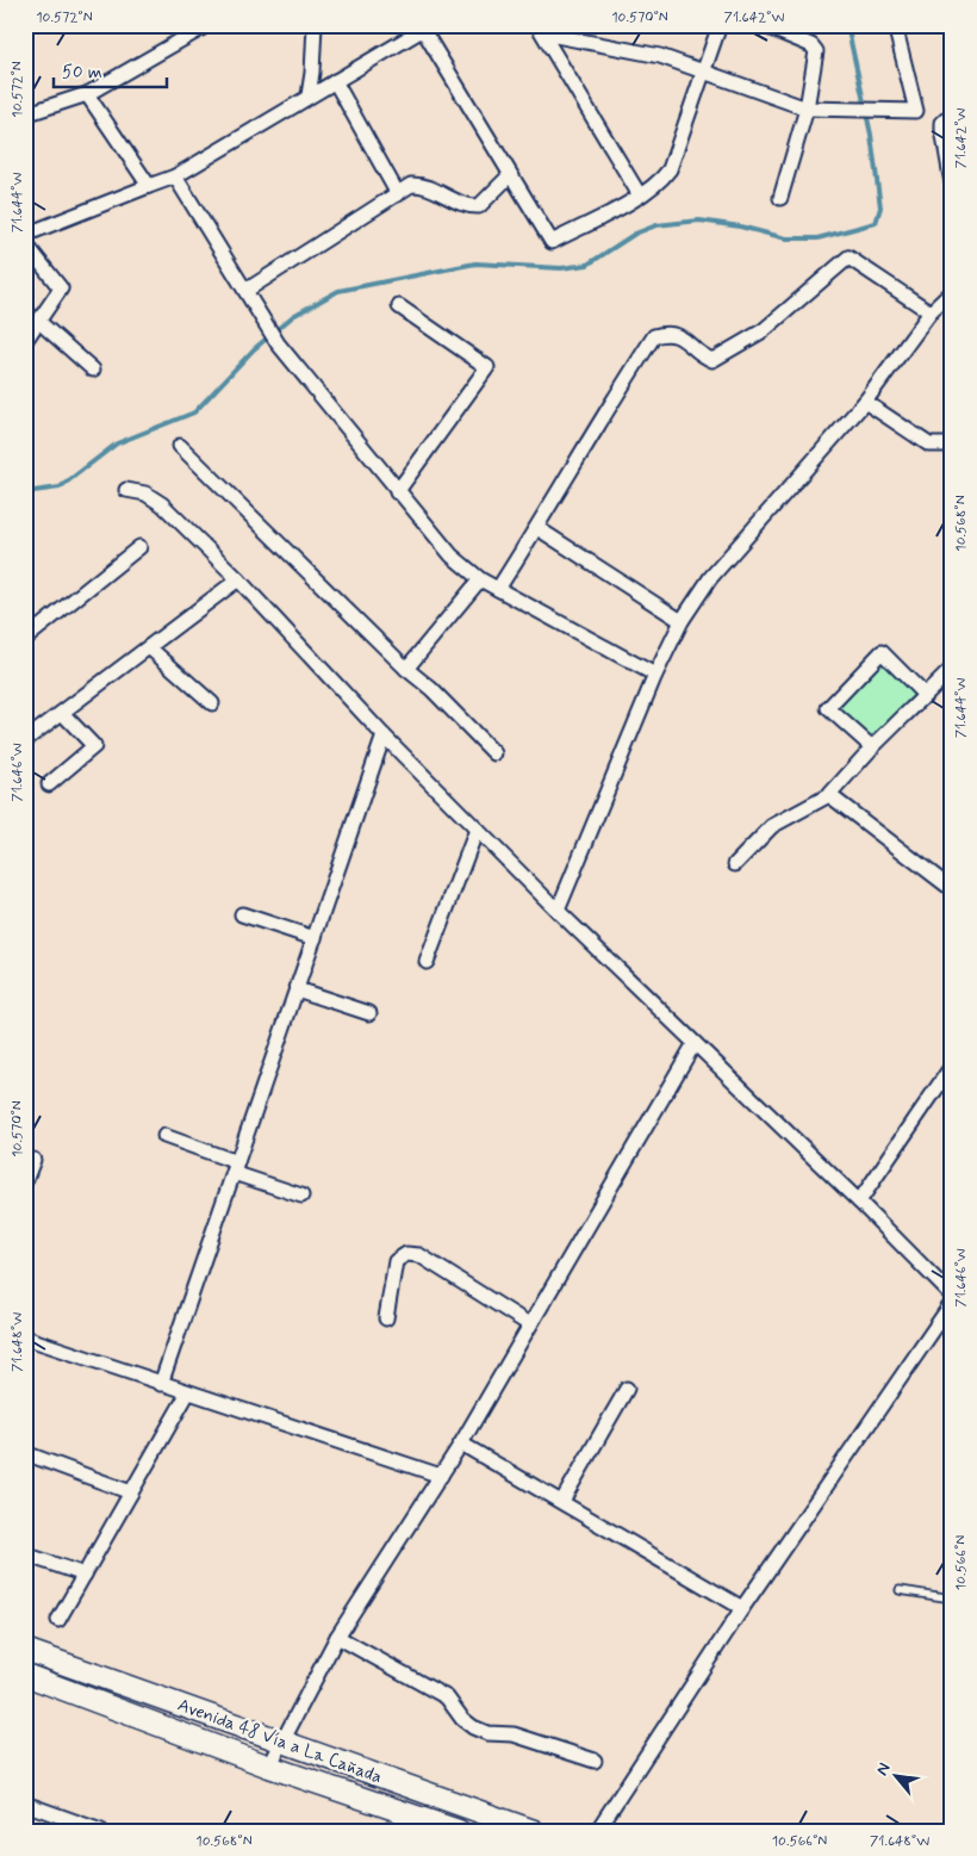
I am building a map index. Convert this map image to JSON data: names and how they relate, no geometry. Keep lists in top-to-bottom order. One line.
{"streets":{"main road":["Avenida 48 Vía a La Cañada"]},"scale_bar":"50 m","north":"top left","coordinates":["10.572°N","10.570°N","71.642°W","71.644°W","10.568°N","71.646°W","71.648°W","10.566°N"]}
